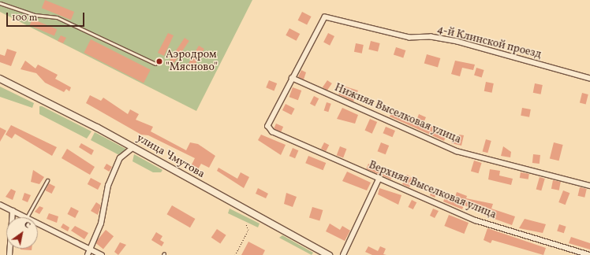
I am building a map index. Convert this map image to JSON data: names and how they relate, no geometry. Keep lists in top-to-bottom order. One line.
{"streets":{"main road":["улица Чмутова"],"street":["4-й Клинской проезд","Нижняя Выселковая улица","Верхняя Выселковая улица"]},"crossings":[["4-й Клинской проезд","Нижняя Выселковая улица"],["4-й Клинской проезд","Верхняя Выселковая улица"]],"places":["Аэродром \"Мясново\""],"scale_bar":"100 m","north":"top right"}
